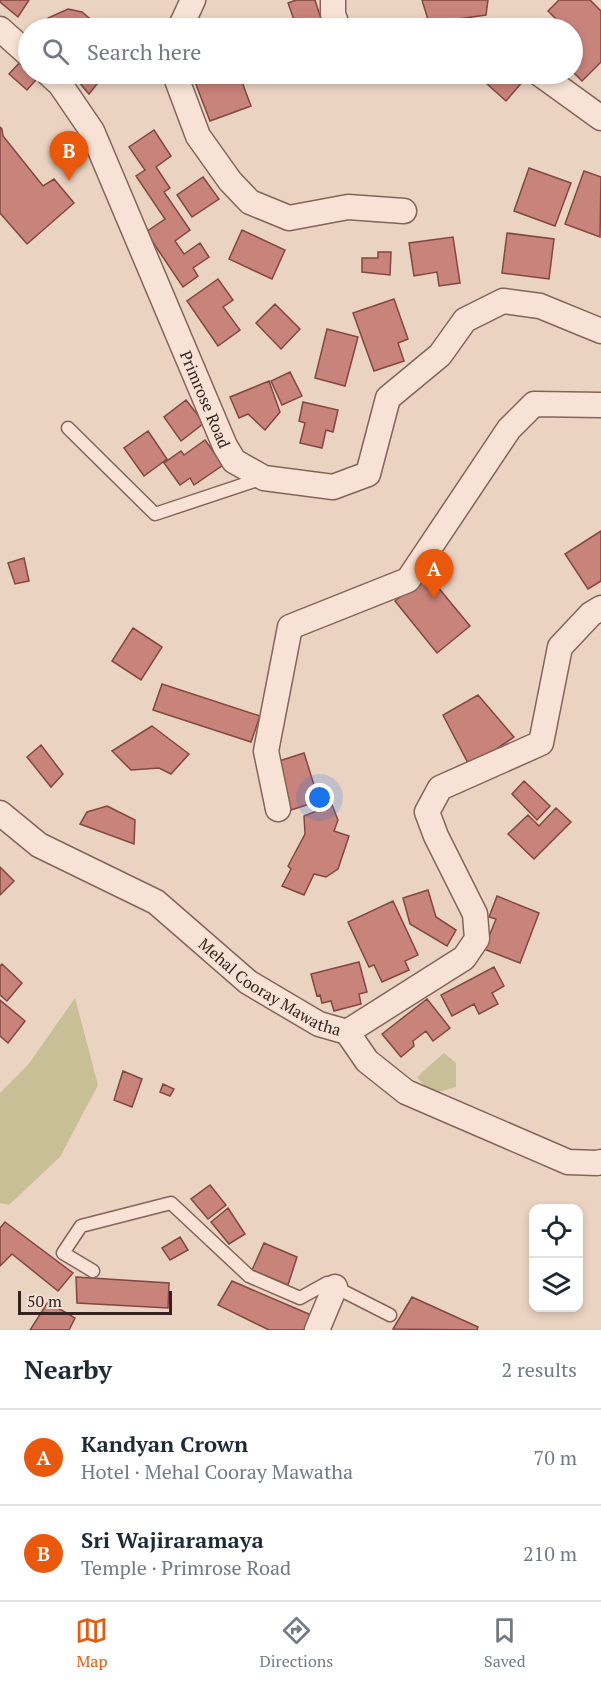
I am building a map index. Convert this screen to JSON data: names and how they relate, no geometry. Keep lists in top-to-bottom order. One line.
{"streets":{"street":["Primrose Road","Mehal Cooray Mawatha"]},"scale_bar":"50 m","page":{"search":"Search here","pins":["B","A"],"scale":"50 m","heading":["Nearby","2 results"],"list":[{"mark":"A","name":"Kandyan Crown","note":"Hotel · Mehal Cooray Mawatha","value":"70 m"},{"mark":"B","name":"Sri Wajiraramaya","note":"Temple · Primrose Road","value":"210 m"}],"nav":["Map","Directions","Saved"]}}
